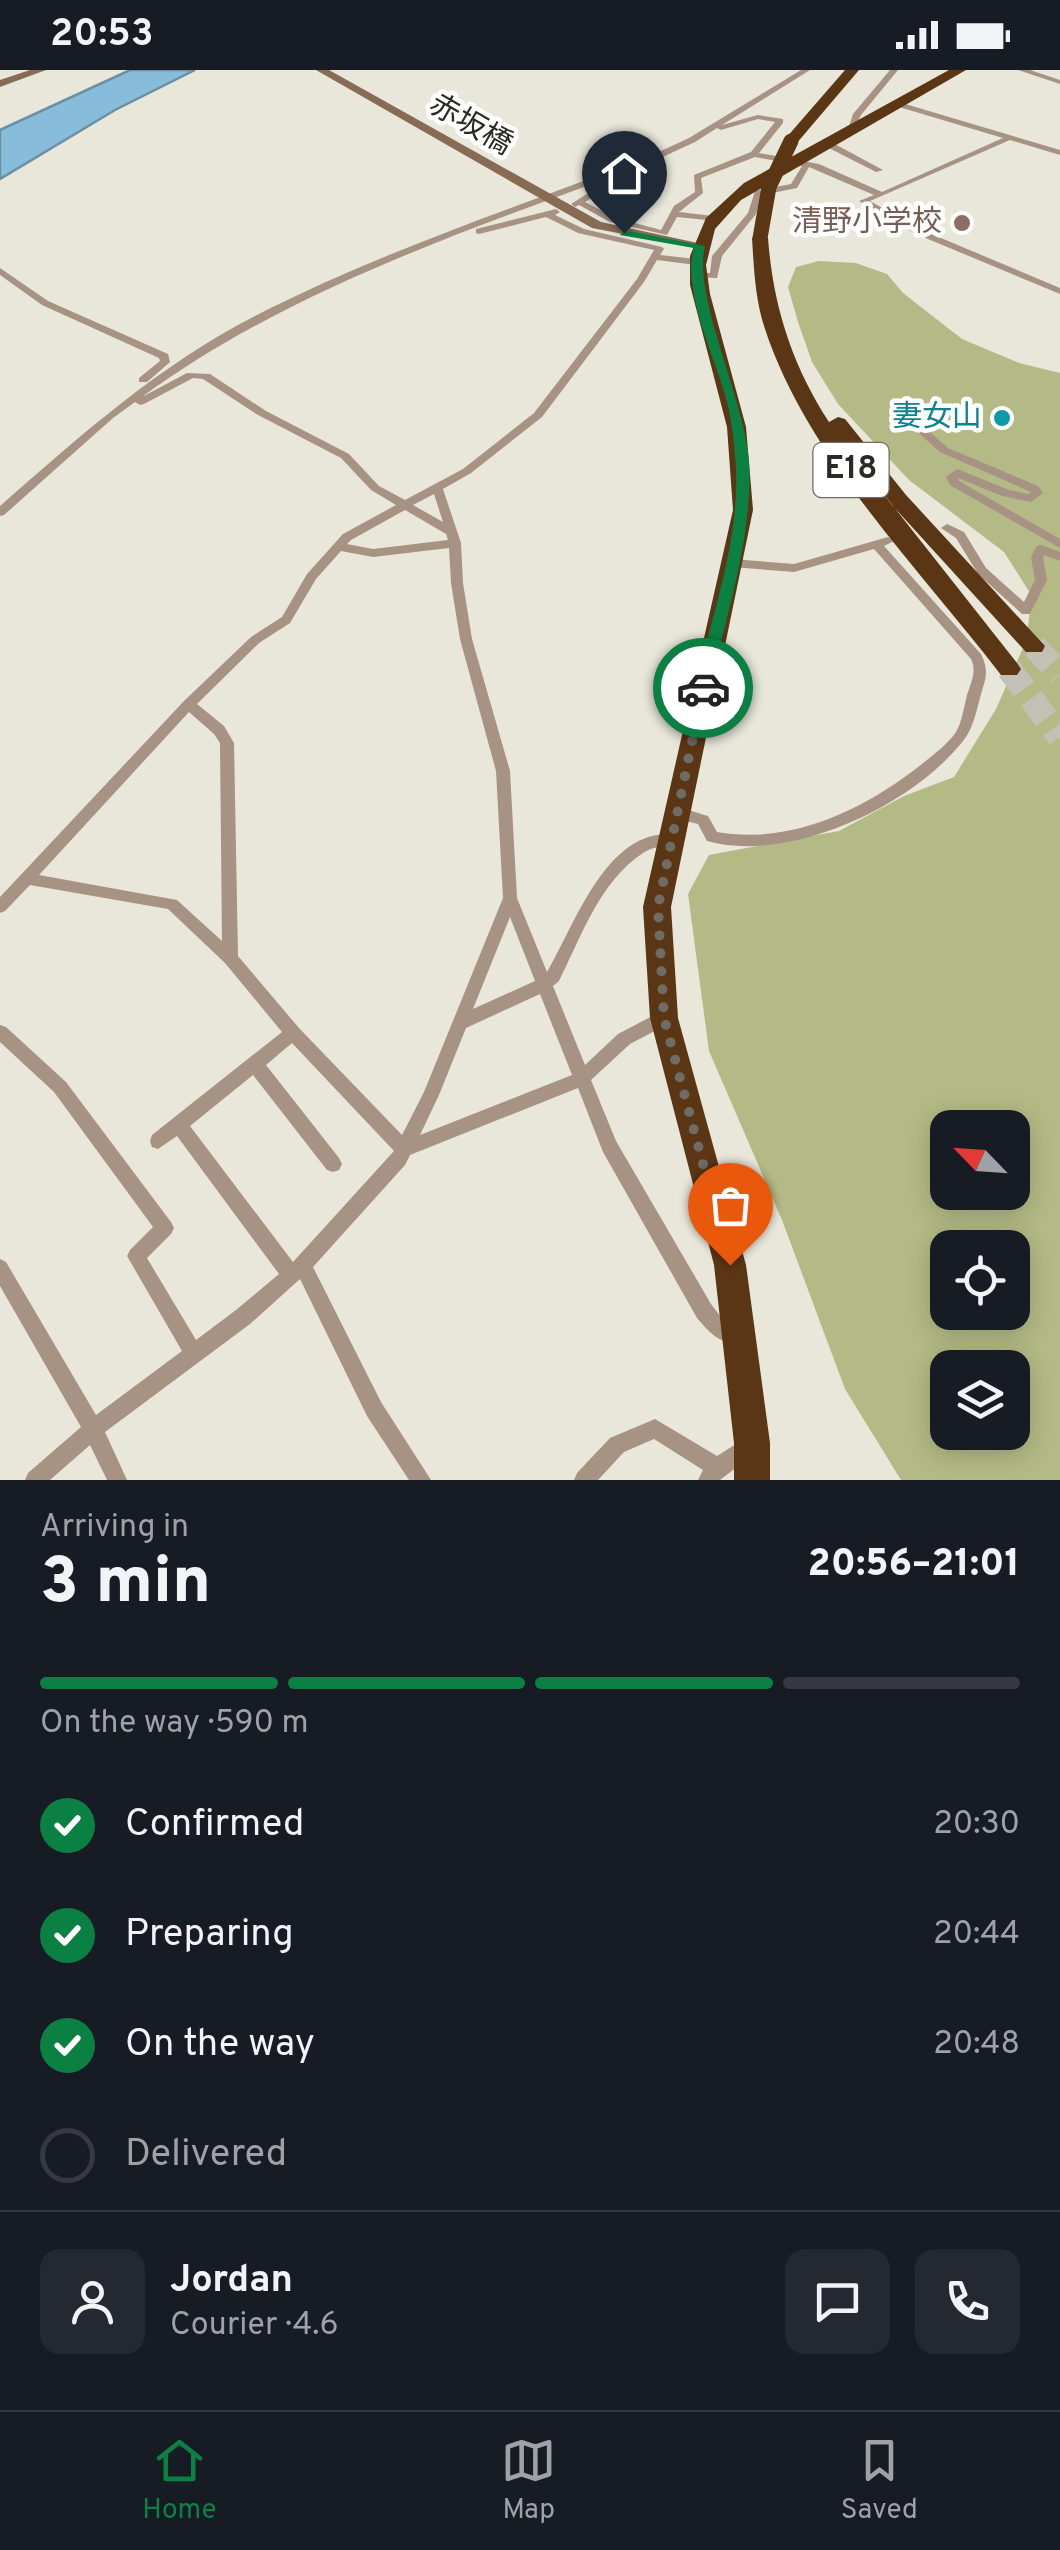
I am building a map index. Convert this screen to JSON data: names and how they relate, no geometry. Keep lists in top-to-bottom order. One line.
{"streets":{"highway":["E18"],"main road":["赤坂橋"]},"places":["清野小学校","妻女山"],"north":"top left","page":{"status":"20:53","heading":["3 min","Arriving in","20:56–21:01"],"panel":["Jordan","Courier · 4.6"],"bar":"On the way · 590 m","list":[["Confirmed","20:30"],["Preparing","20:44"],["On the way","20:48"],"Delivered"],"tabs":["Home","Map","Saved"]}}
